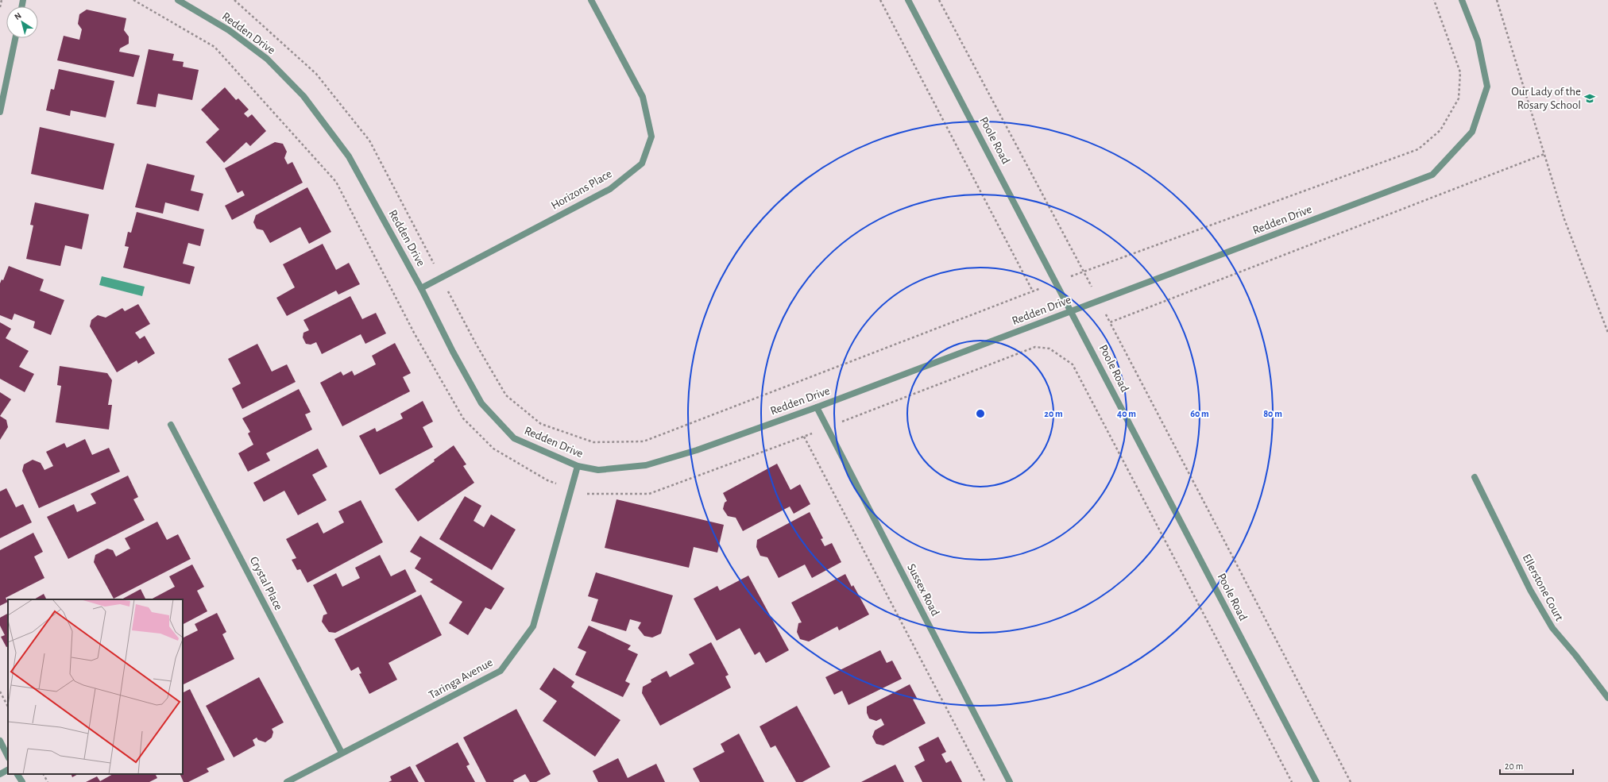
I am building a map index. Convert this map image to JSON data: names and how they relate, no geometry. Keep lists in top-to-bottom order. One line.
{"streets":{"street":["Redden Drive","Poole Road","Horizons Place","Crystal Place","Ellerstone Court","Sussex Road","Taringa Avenue"]},"crossings":[["Redden Drive","Poole Road"],["Redden Drive","Horizons Place"],["Redden Drive","Sussex Road"],["Redden Drive","Taringa Avenue"],["Crystal Place","Taringa Avenue"]],"places":{"school or university":["Our Lady of the Rosary School"]},"scale_bar":"20 m","north":"top left","rings":["20 m","40 m","60 m","80 m"]}
